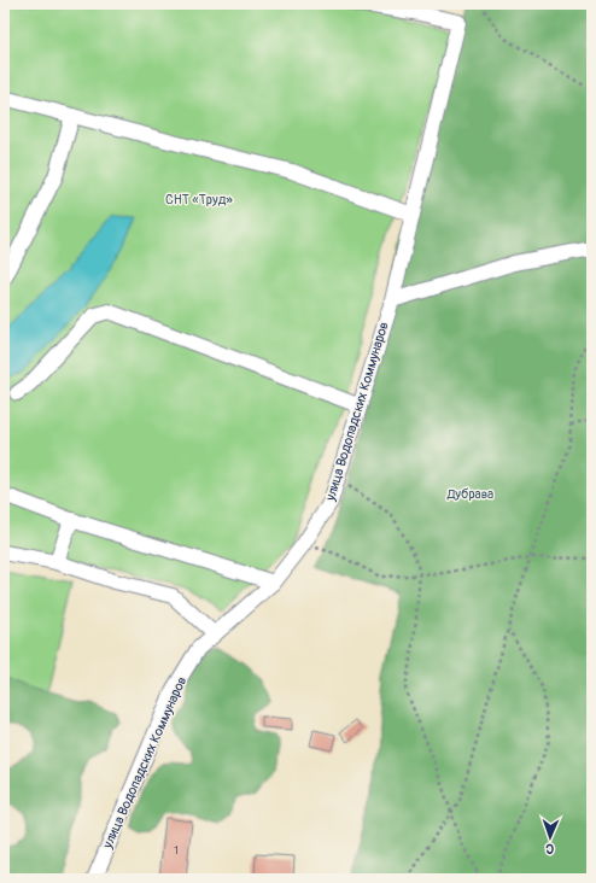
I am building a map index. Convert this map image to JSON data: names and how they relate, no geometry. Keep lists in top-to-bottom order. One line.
{"streets":{"street":["улица Водопадских Коммунаров"]},"parks":["СНТ «Труд»","Дубрава"],"house_numbers":["1"],"north":"bottom"}
